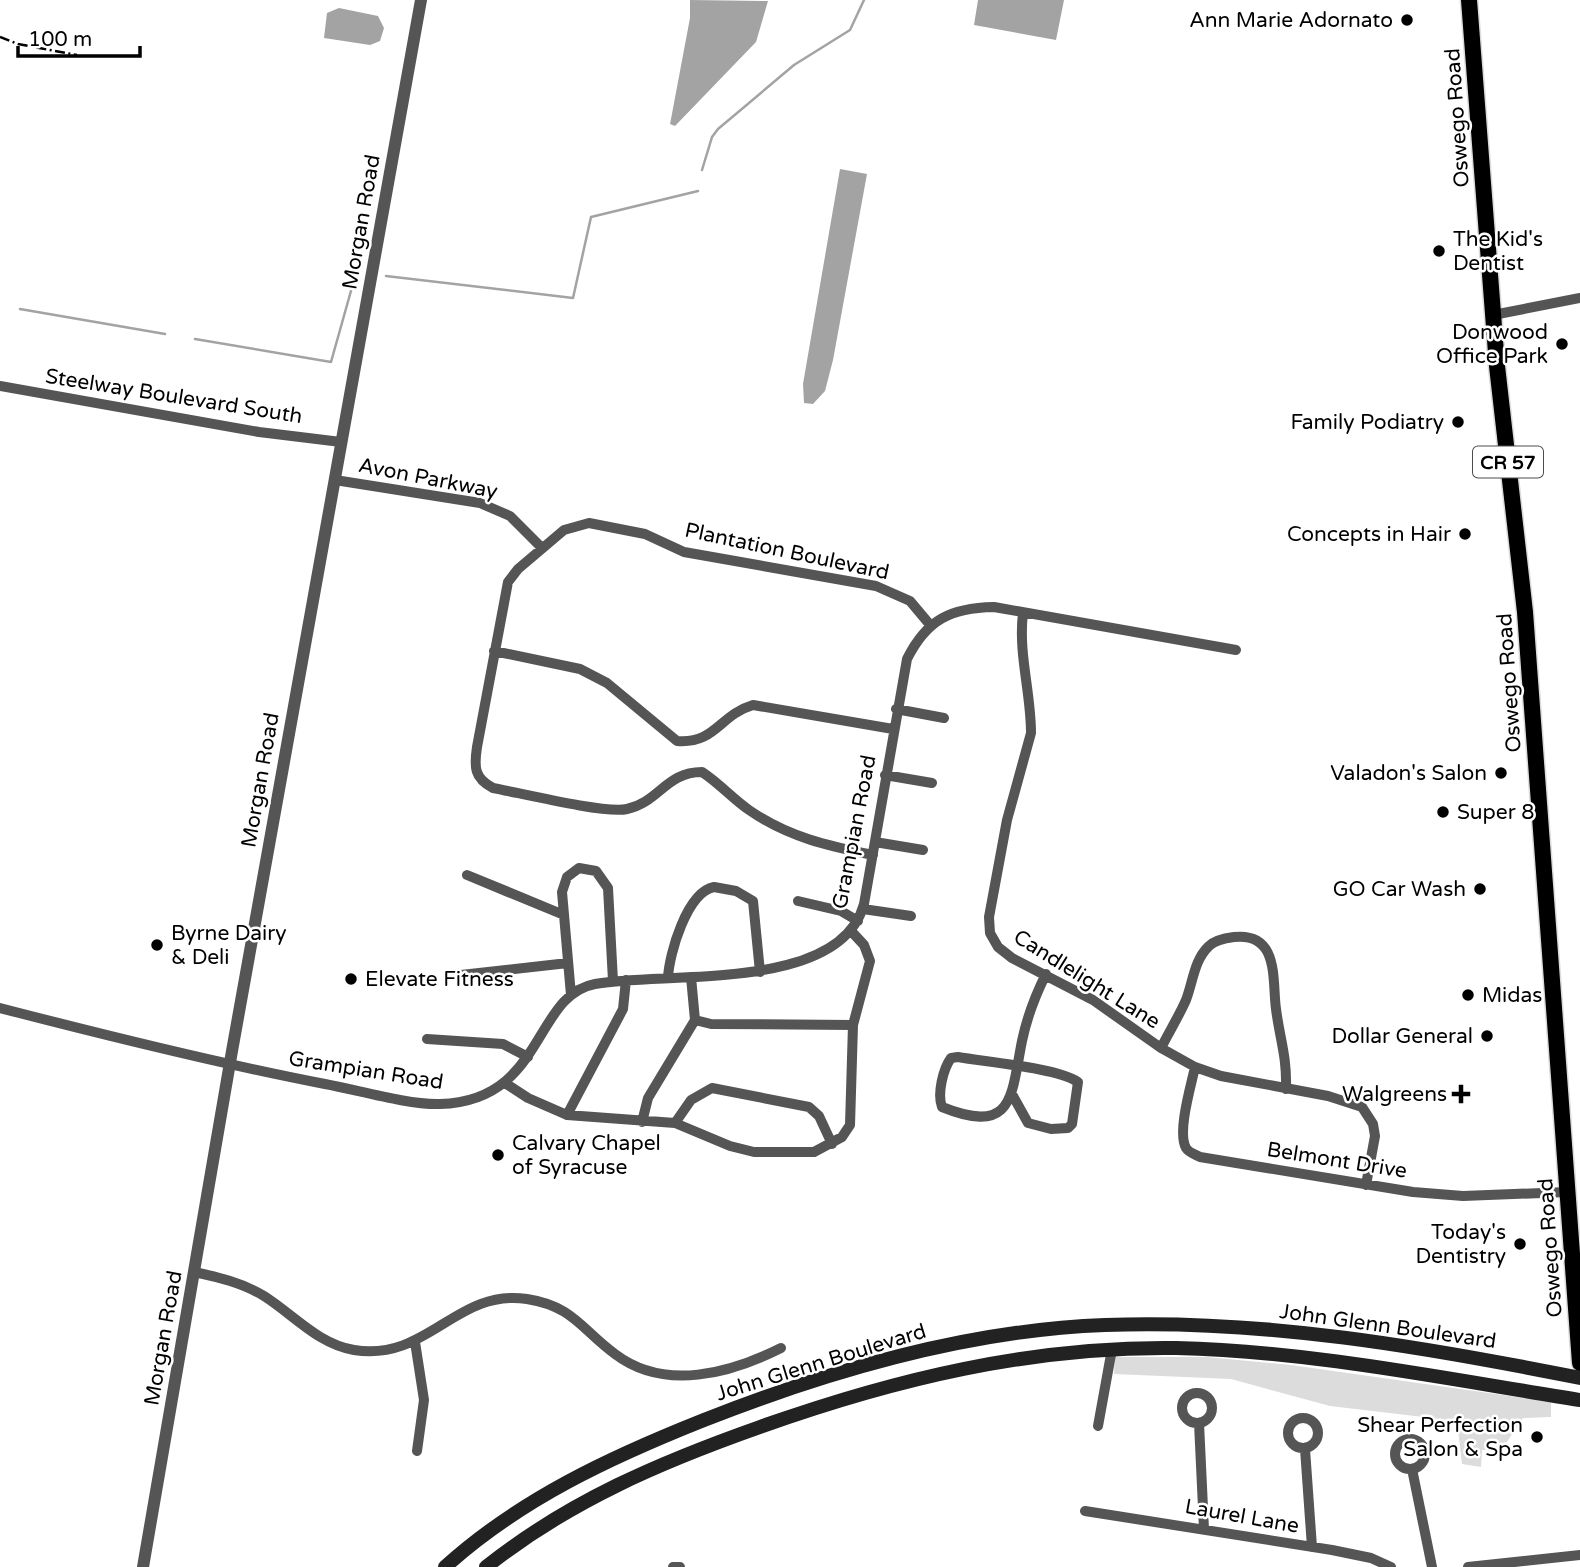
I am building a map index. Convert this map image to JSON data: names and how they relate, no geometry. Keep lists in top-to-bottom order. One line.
{"streets":{"main road":["Oswego Road","CR 57","John Glenn Boulevard"],"street":["Morgan Road","Steelway Boulevard South","Avon Parkway","Plantation Boulevard","Grampian Road","Candlelight Lane","Belmont Drive","Laurel Lane"]},"crossings":[["Oswego Road","Belmont Drive"],["Morgan Road","Steelway Boulevard South"],["Morgan Road","Avon Parkway"],["Morgan Road","Grampian Road"],["Avon Parkway","Plantation Boulevard"],["Plantation Boulevard","Grampian Road"],["Grampian Road","Candlelight Lane"],["Candlelight Lane","Belmont Drive"]],"places":{"other":["Ann Marie Adornato","The Kid's Dentist","Donwood Office Park","Family Podiatry","Concepts in Hair","Valadon's Salon","Super 8","GO Car Wash","Byrne Dairy & Deli","Elevate Fitness","Midas","Dollar General","Calvary Chapel of Syracuse","Today's Dentistry","Shear Perfection Salon & Spa"],"health":["Walgreens"]},"scale_bar":"100 m"}
